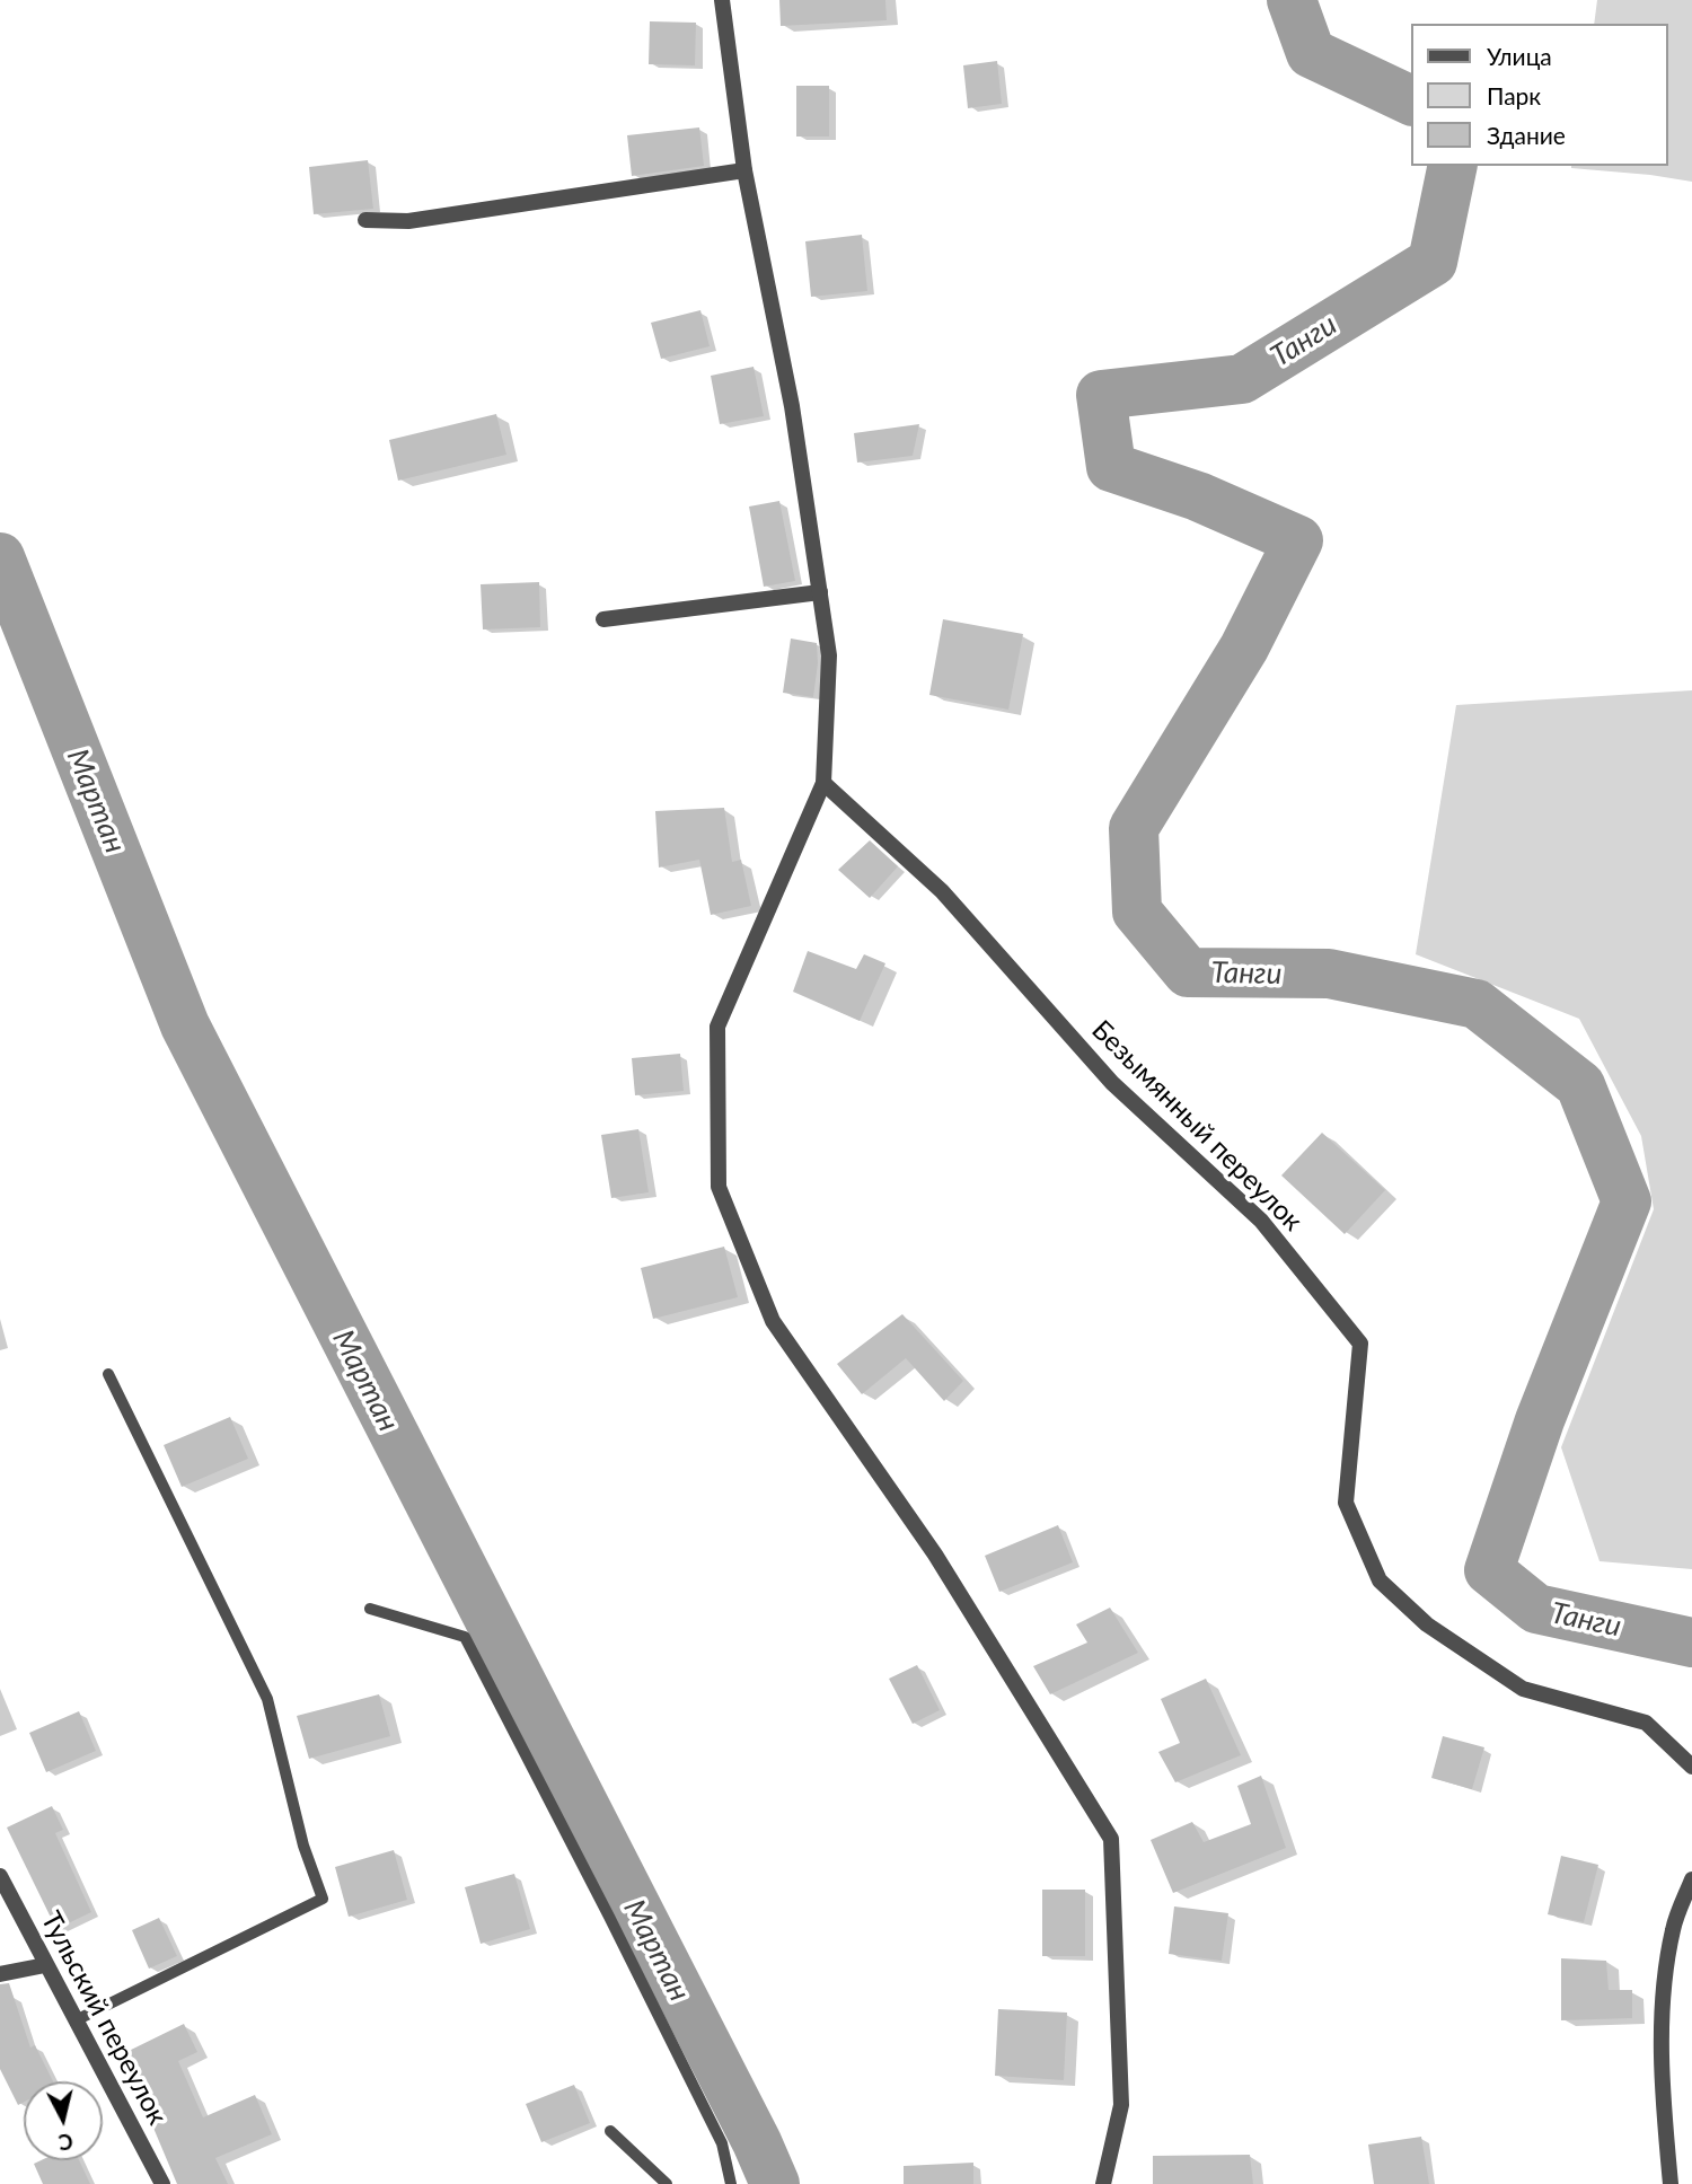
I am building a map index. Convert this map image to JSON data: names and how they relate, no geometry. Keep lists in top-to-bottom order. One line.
{"streets":{"street":["Безымянный переулок","Тульский переулок"]},"water":["Танги","Мартан"],"legend":["Улица","Парк","Здание"],"north":"bottom"}
